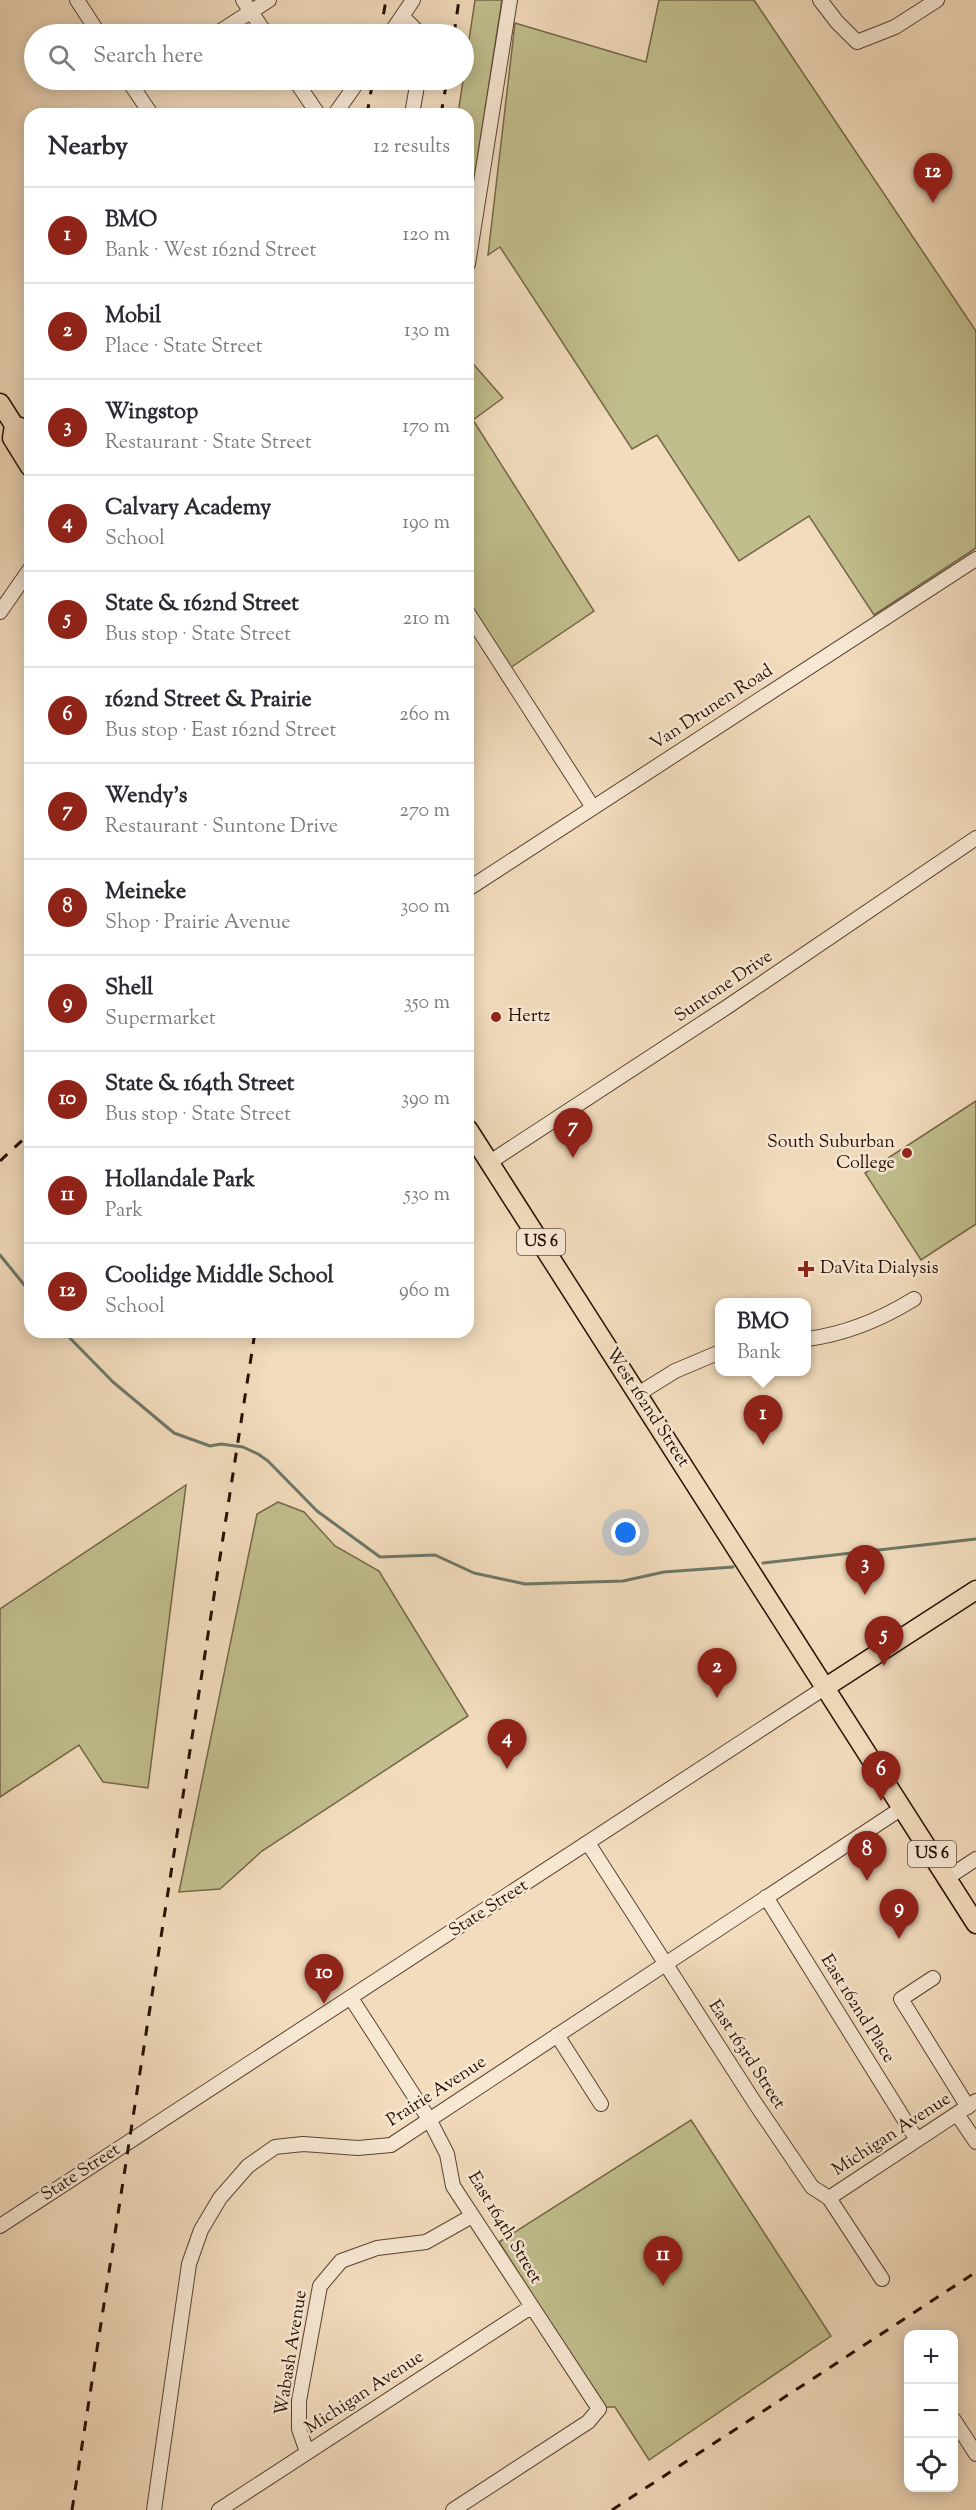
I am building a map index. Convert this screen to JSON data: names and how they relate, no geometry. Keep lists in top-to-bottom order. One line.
{"streets":{"main road":["US 6","West 162nd Street","State Street"],"street":["Van Drunen Road","Suntone Drive","East 162nd Place","East 163rd Street","Prairie Avenue","Michigan Avenue","East 164th Street","Wabash Avenue"]},"crossings":[["Suntone Drive","West 162nd Street"],["US 6","West 162nd Street"],["US 6","State Street"],["US 6","Prairie Avenue"],["West 162nd Street","State Street"],["State Street","East 163rd Street"],["State Street","East 164th Street"],["East 162nd Place","Prairie Avenue"],["East 162nd Place","Michigan Avenue"],["East 163rd Street","Prairie Avenue"],["East 163rd Street","Michigan Avenue"],["Prairie Avenue","East 164th Street"],["Michigan Avenue","East 164th Street"],["Michigan Avenue","Wabash Avenue"],["East 164th Street","Wabash Avenue"]],"places":{"other":["Hertz","South Suburban College"],"health":["DaVita Dialysis"]},"page":{"search":"Search here","heading":["Nearby","12 results"],"pins":["12","7","1","3","5","2","4","6","8","9","10","11"],"list":[{"mark":"1","name":"BMO","note":"Bank · West 162nd Street","value":"120 m"},{"mark":"2","name":"Mobil","note":"Place · State Street","value":"130 m"},{"mark":"3","name":"Wingstop","note":"Restaurant · State Street","value":"170 m"},{"mark":"4","name":"Calvary Academy","note":"School","value":"190 m"},{"mark":"5","name":"State & 162nd Street","note":"Bus stop · State Street","value":"210 m"},{"mark":"6","name":"162nd Street & Prairie","note":"Bus stop · East 162nd Street","value":"260 m"},{"mark":"7","name":"Wendy's","note":"Restaurant · Suntone Drive","value":"270 m"},{"mark":"8","name":"Meineke","note":"Shop · Prairie Avenue","value":"300 m"},{"mark":"9","name":"Shell","note":"Supermarket","value":"350 m"},{"mark":"10","name":"State & 164th Street","note":"Bus stop · State Street","value":"390 m"},{"mark":"11","name":"Hollandale Park","note":"Park","value":"530 m"},{"mark":"12","name":"Coolidge Middle School","note":"School","value":"960 m"}],"popup":["BMO","Bank"],"map_buttons":["+","−"]}}
